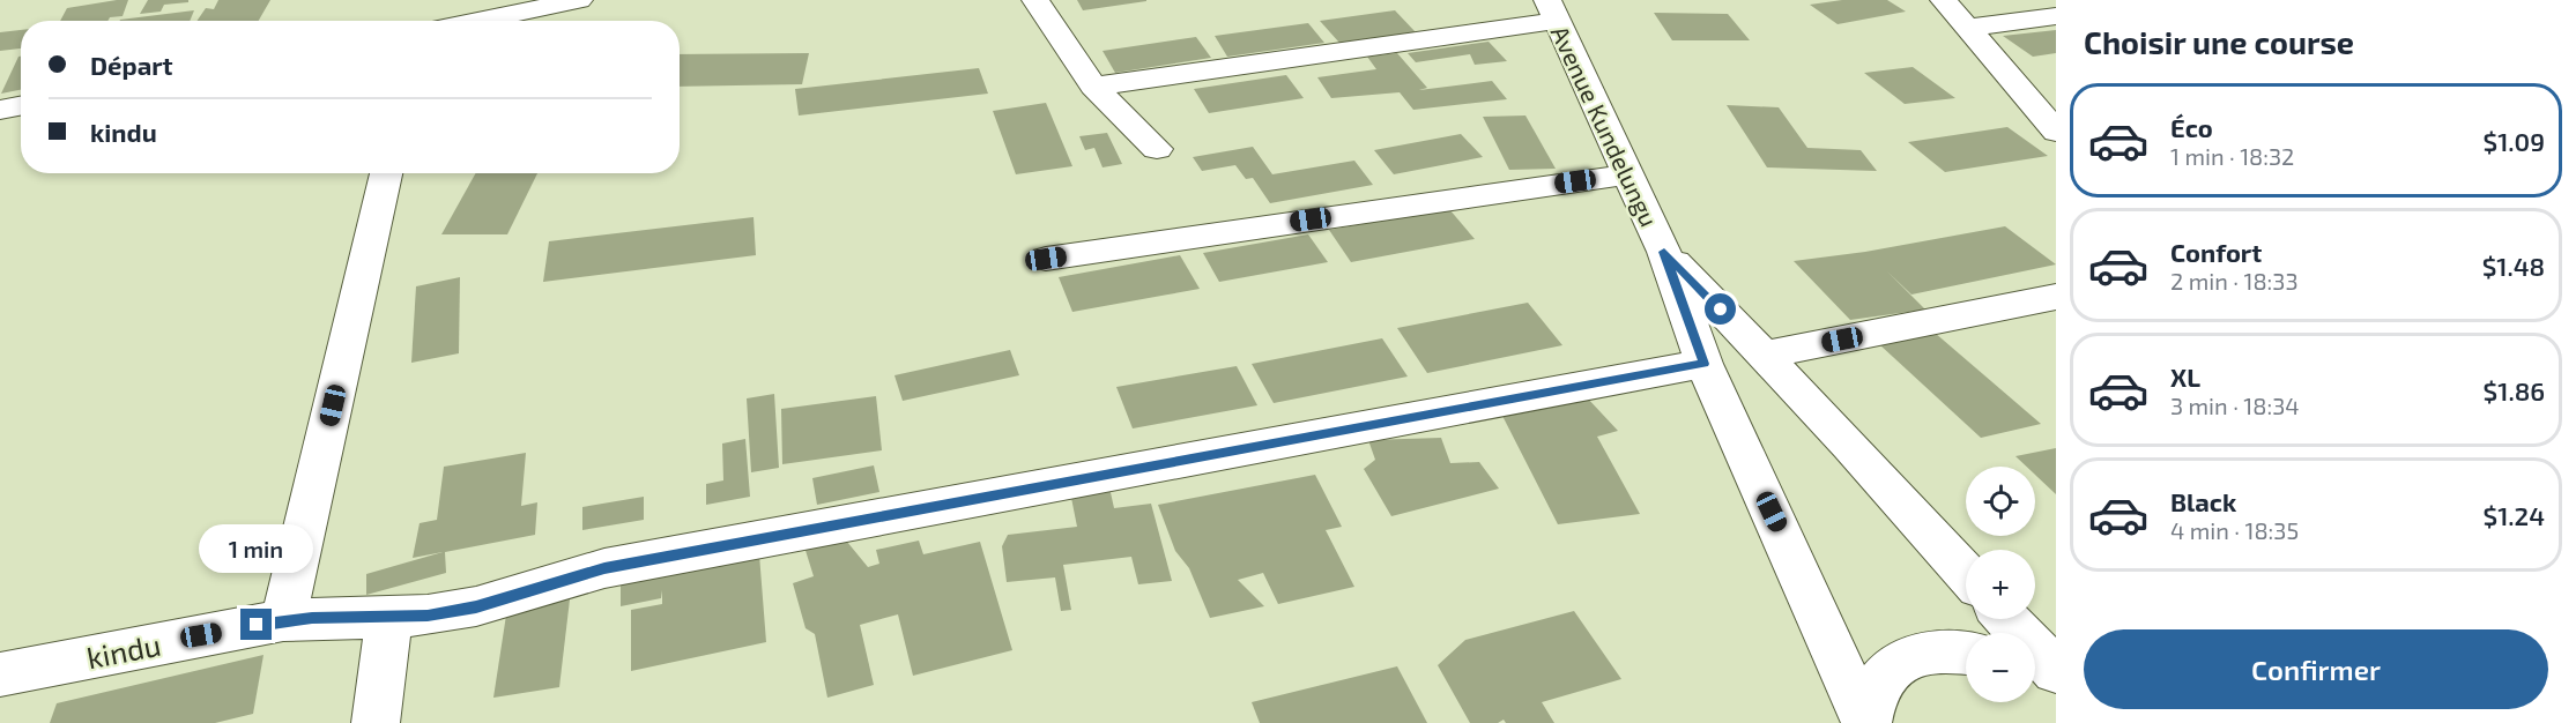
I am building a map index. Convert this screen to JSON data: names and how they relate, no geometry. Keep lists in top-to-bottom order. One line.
{"streets":{"street":["Avenue Kundelungu","kindu"]},"page":{"heading":"Choisir une course","banner":["Départ","kindu"],"list":[{"name":"Éco","note":"1 min · 18:32","value":"$1.09"},{"name":"Confort","note":"2 min · 18:33","value":"$1.48"},{"name":"XL","note":"3 min · 18:34","value":"$1.86"},{"name":"Black","note":"4 min · 18:35","value":"$1.24"}],"map_buttons":["+","−"],"bubble":"1 min","buttons":"Confirmer"}}
